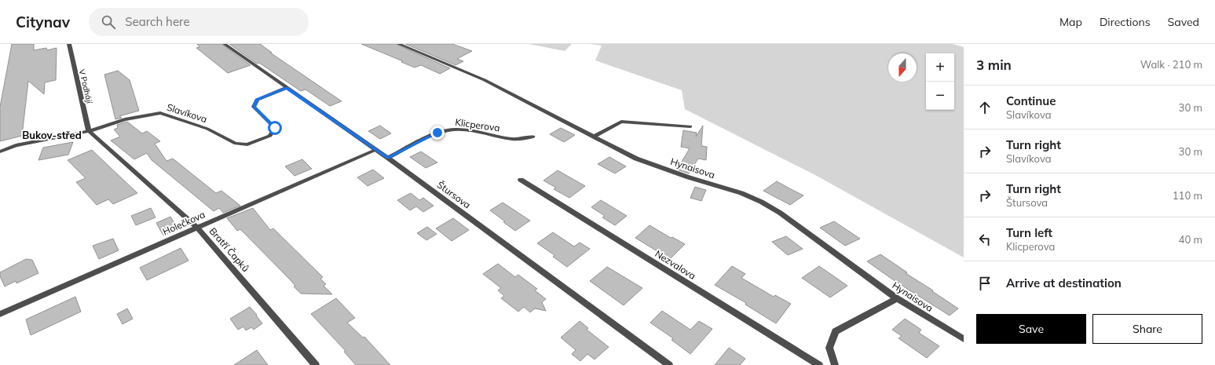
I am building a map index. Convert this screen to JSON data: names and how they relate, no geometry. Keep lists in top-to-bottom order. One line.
{"streets":{"street":["V Podhájí","Slavíkova","Klicperova","Hynaisova","Štursova","Holečkova","Bratří Čapků","Nezvalova"]},"crossings":[["V Podhájí","Slavíkova"],["V Podhájí","Bratří Čapků"],["Slavíkova","Štursova"],["Slavíkova","Bratří Čapků"],["Klicperova","Štursova"],["Štursova","Holečkova"],["Holečkova","Bratří Čapků"]],"districts":["Bukov-střed"],"north":"bottom","page":{"header":"Citynav","search":"Search here","nav":["Map","Directions","Saved"],"heading":["3 min","Walk · 210 m"],"map_buttons":["+","−"],"list":[["Continue","Slavíkova","30 m"],["Turn right","Slavíkova","30 m"],["Turn right","Štursova","110 m"],["Turn left","Klicperova","40 m"],"Arrive at destination"],"buttons":["Save","Share"]}}
